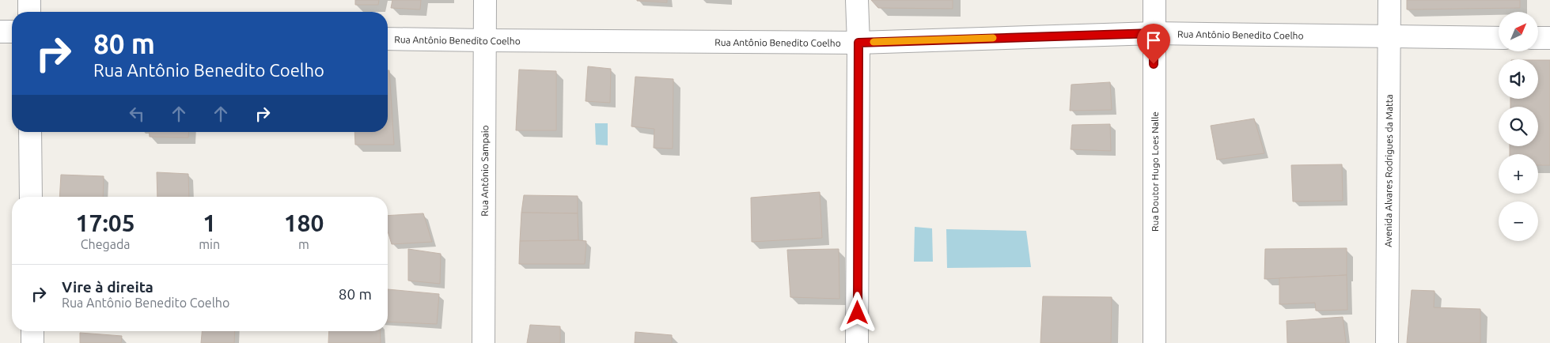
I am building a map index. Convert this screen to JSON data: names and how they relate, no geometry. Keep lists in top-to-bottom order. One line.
{"streets":{"street":["Rua Antônio Benedito Coelho","Rua Antônio Sampaio","Rua Doutor Hugo Loes Nalle","Avenida Alvares Rodrigues da Matta"]},"crossings":[["Rua Antônio Benedito Coelho","Rua Antônio Sampaio"],["Rua Antônio Benedito Coelho","Rua Doutor Hugo Loes Nalle"],["Rua Antônio Benedito Coelho","Avenida Alvares Rodrigues da Matta"]],"north":"top right","page":{"map_buttons":["+","−"],"turn":["80 m","Rua Antônio Benedito Coelho"],"eta":["17:05","Chegada","1","min","180","m"],"list":[{"name":"Vire à direita","note":"Rua Antônio Benedito Coelho","value":"80 m"}]}}
